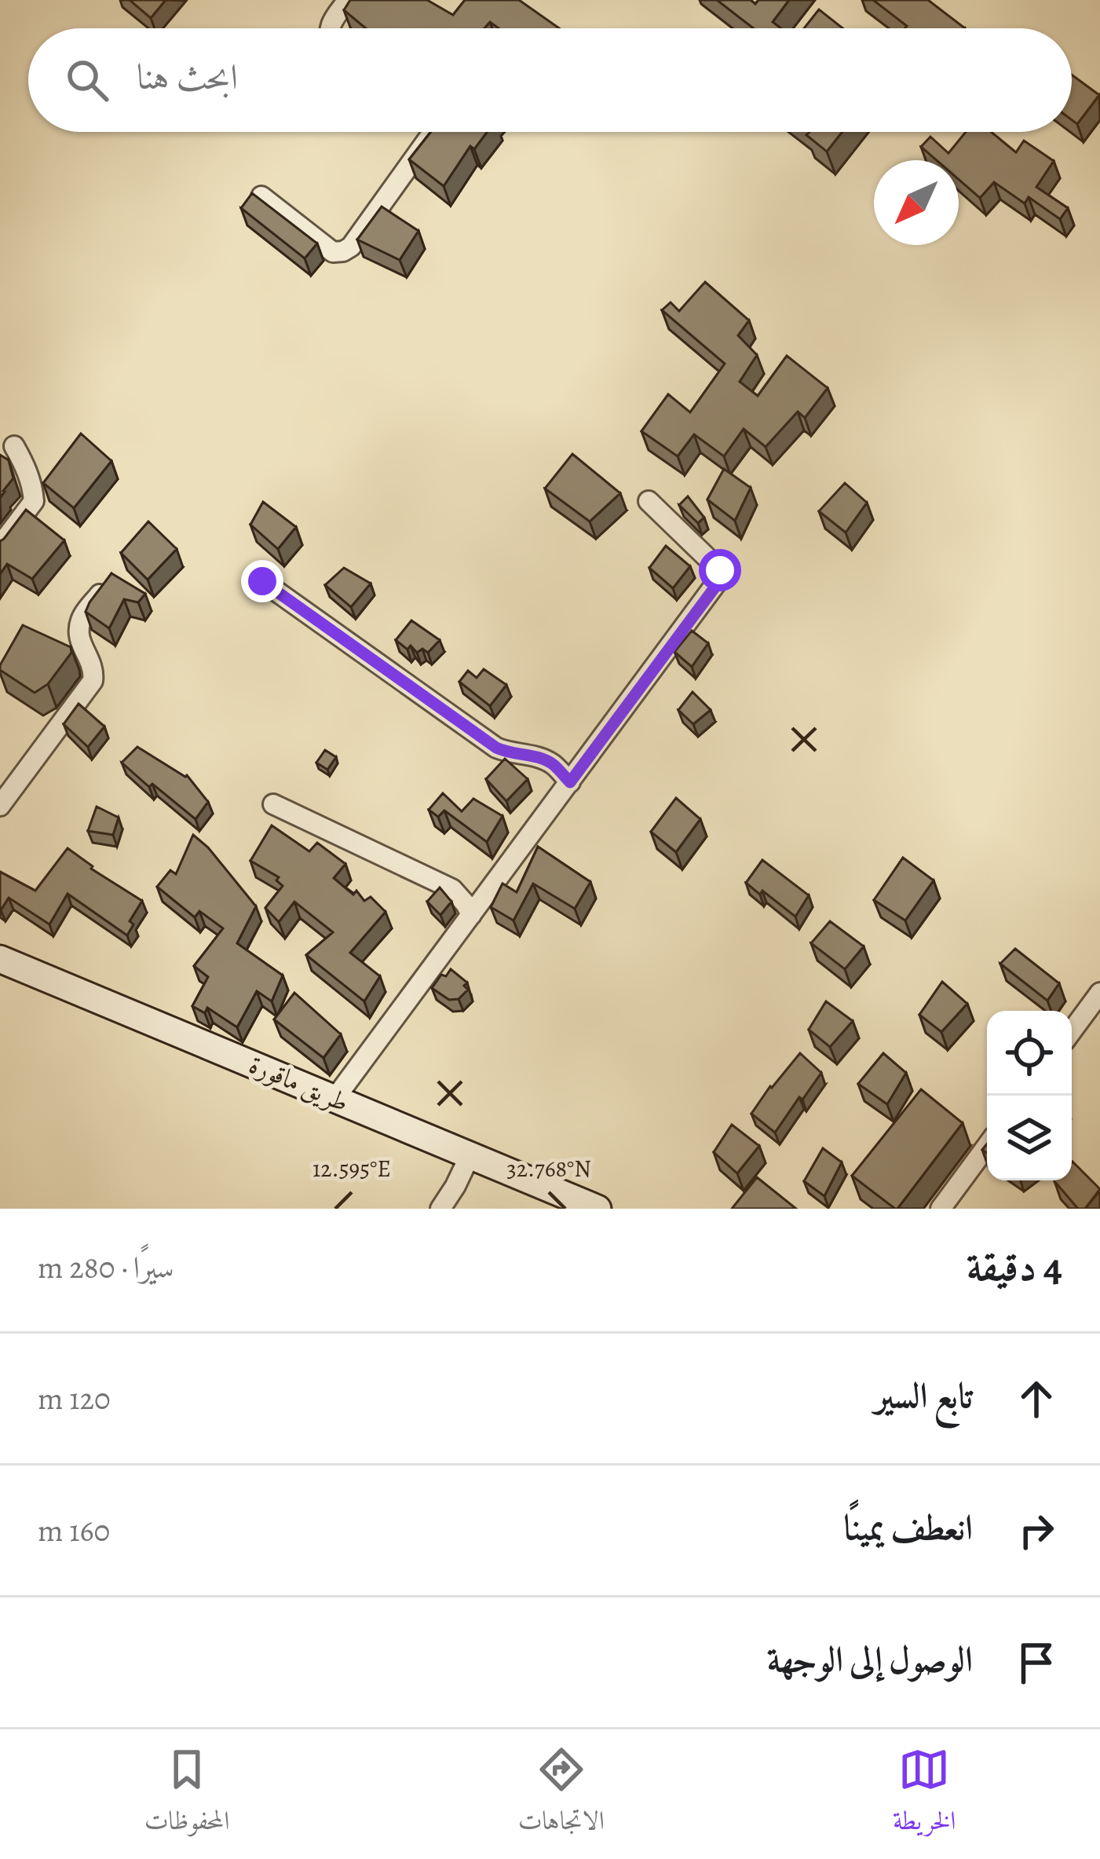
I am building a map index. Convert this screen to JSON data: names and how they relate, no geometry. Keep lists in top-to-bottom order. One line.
{"streets":{"street":["طريق ماقورة"]},"north":"bottom left","page":{"search":"ابحث هنا","heading":["4 دقيقة","سيرًا · 280 m"],"list":[["تابع السير","120 m"],["انعطف يمينًا","160 m"],"الوصول إلى الوجهة"],"nav":["الخريطة","الاتجاهات","المحفوظات"]},"coordinates":["12.595°E","32.768°N"]}
